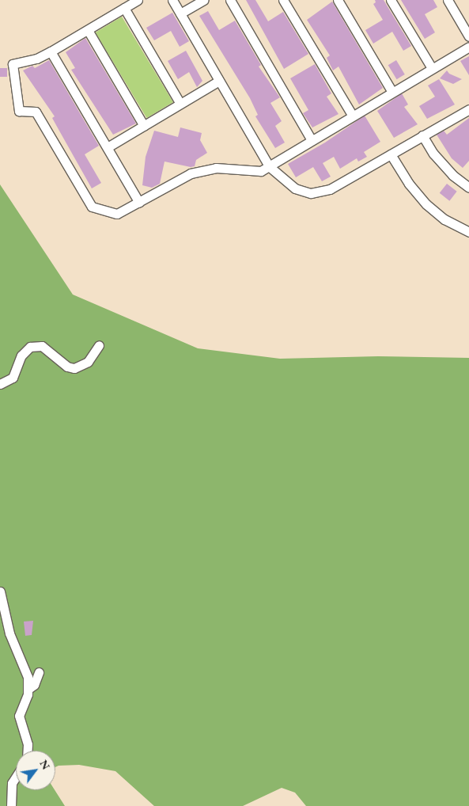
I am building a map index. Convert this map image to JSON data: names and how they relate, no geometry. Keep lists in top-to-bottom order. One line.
{"north":"top right"}
